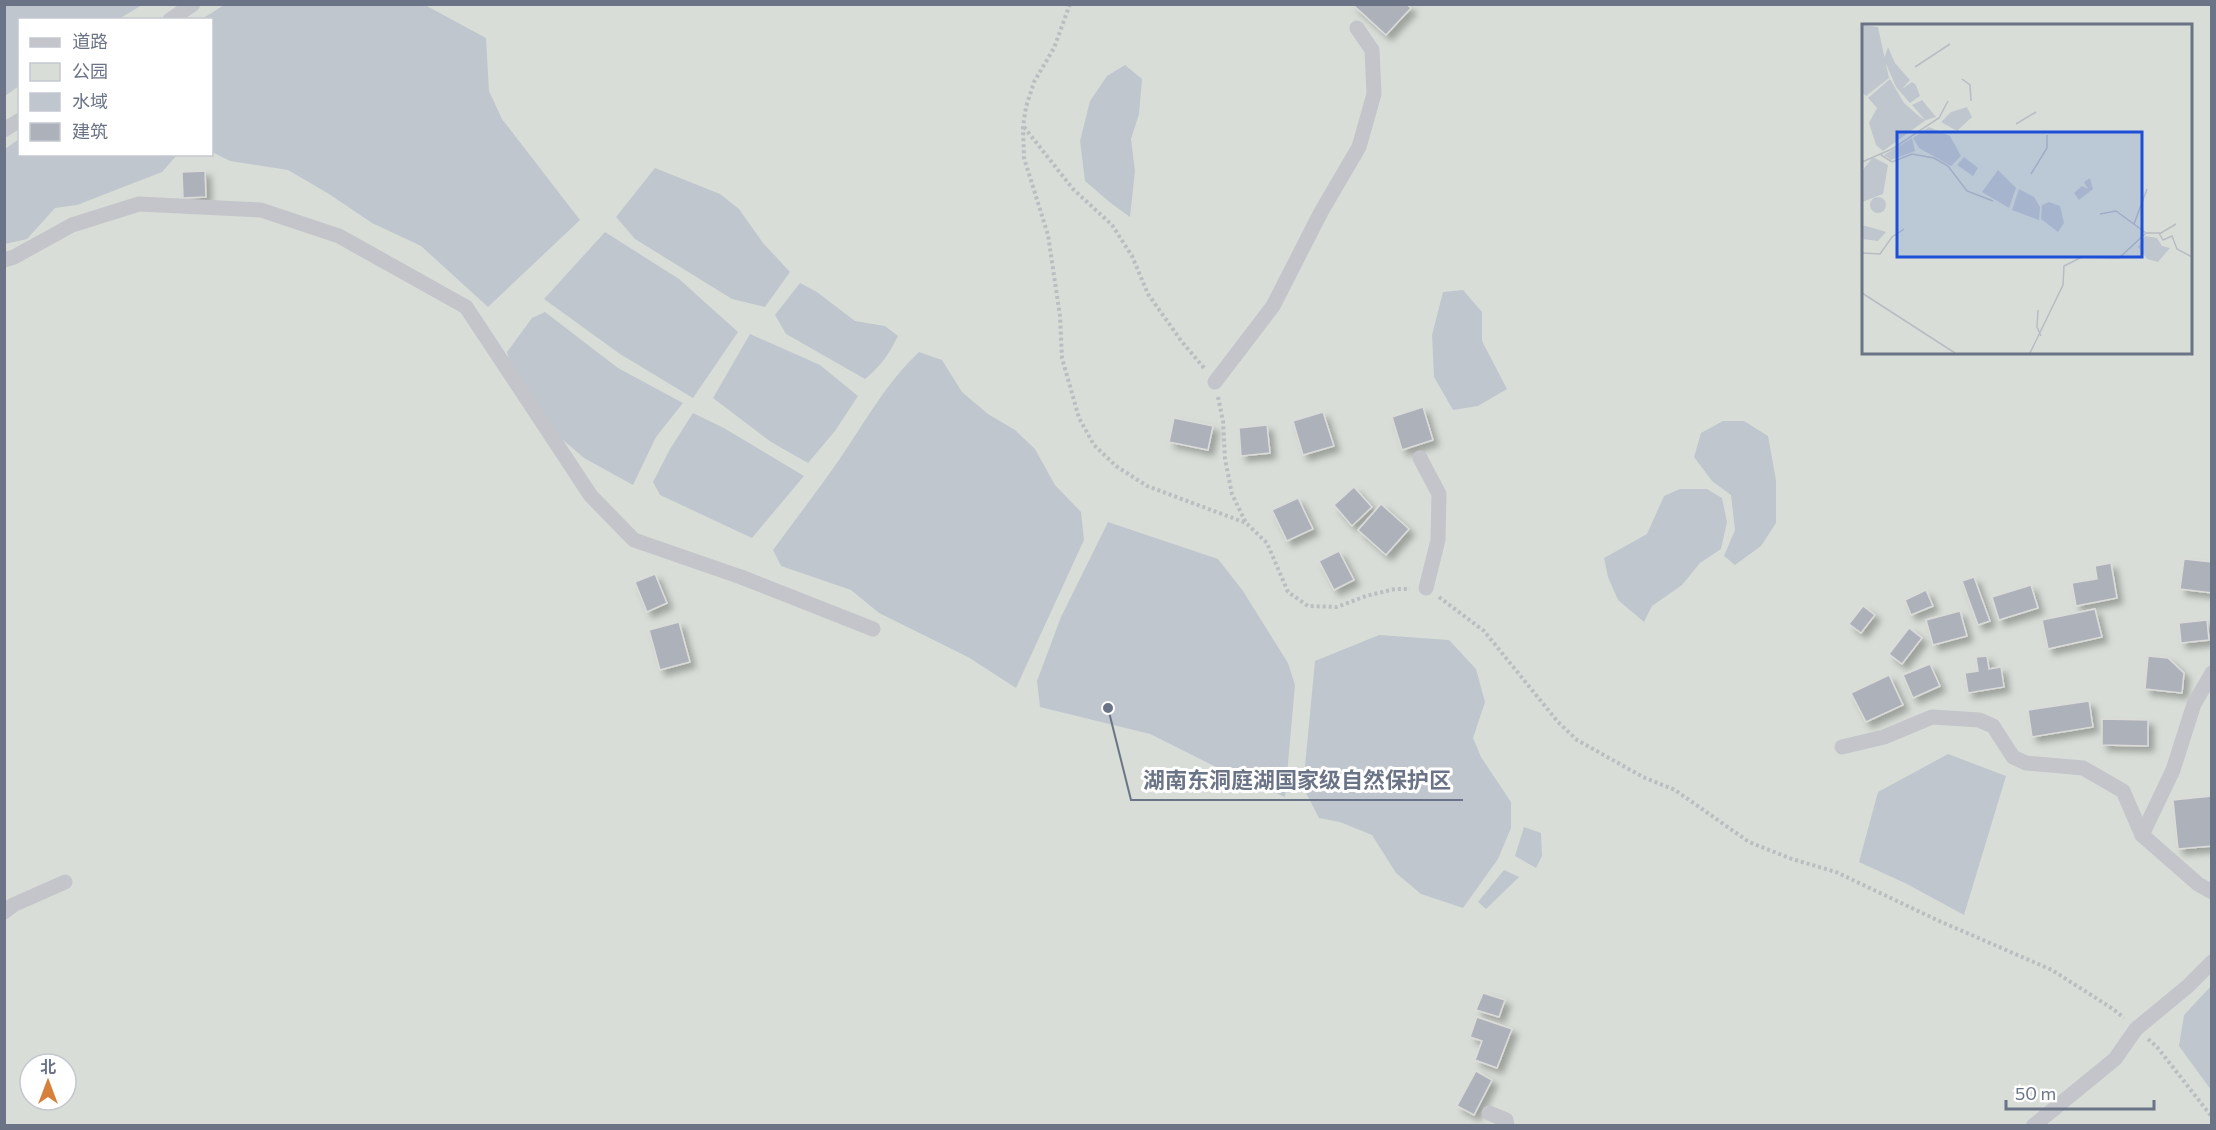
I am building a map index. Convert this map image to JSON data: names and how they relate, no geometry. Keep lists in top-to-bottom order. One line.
{"places":["湖南东洞庭湖国家级自然保护区"],"legend":["道路","公园","水域","建筑"],"scale_bar":"50 m","north":"top"}
